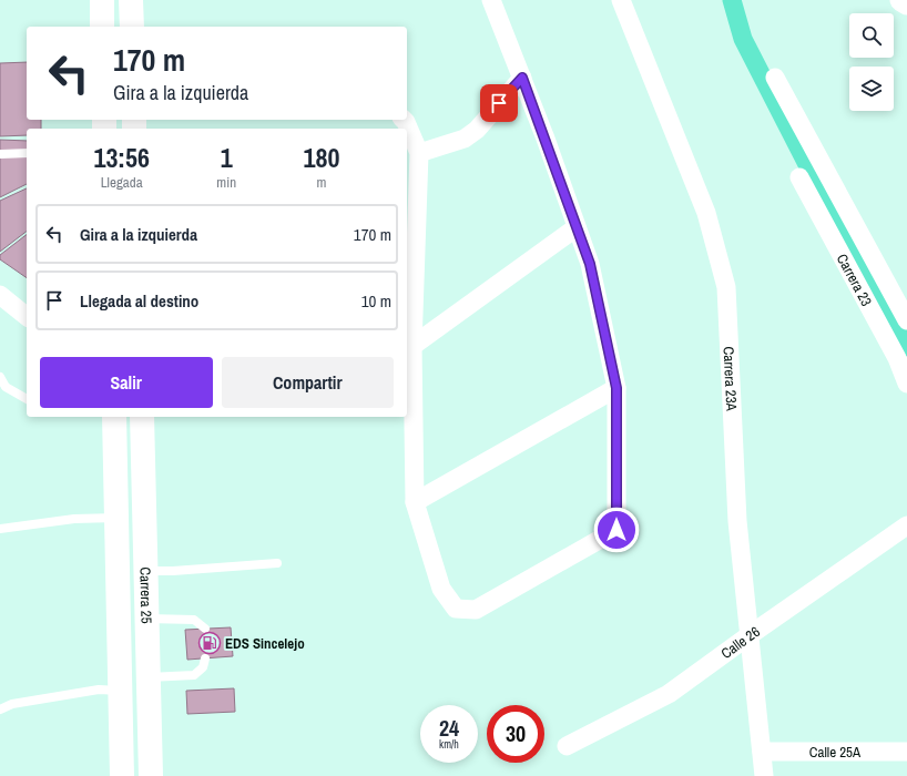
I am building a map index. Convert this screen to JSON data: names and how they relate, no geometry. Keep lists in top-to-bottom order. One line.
{"streets":{"main road":["Carrera 25"],"street":["Carrera 23","Carrera 23A","Calle 26","Calle 25A"]},"crossings":[["Carrera 23A","Calle 26"],["Carrera 23A","Calle 25A"]],"places":{"fuel station":["EDS Sincelejo"]},"page":{"turn":["170 m","Gira a la izquierda"],"eta":["13:56","Llegada","1","min","180","m"],"list":[{"name":"Gira a la izquierda","value":"170 m"},{"name":"Llegada al destino","value":"10 m"}],"buttons":["Salir","Compartir"],"speed":"24 km/h","limit":"30"}}
